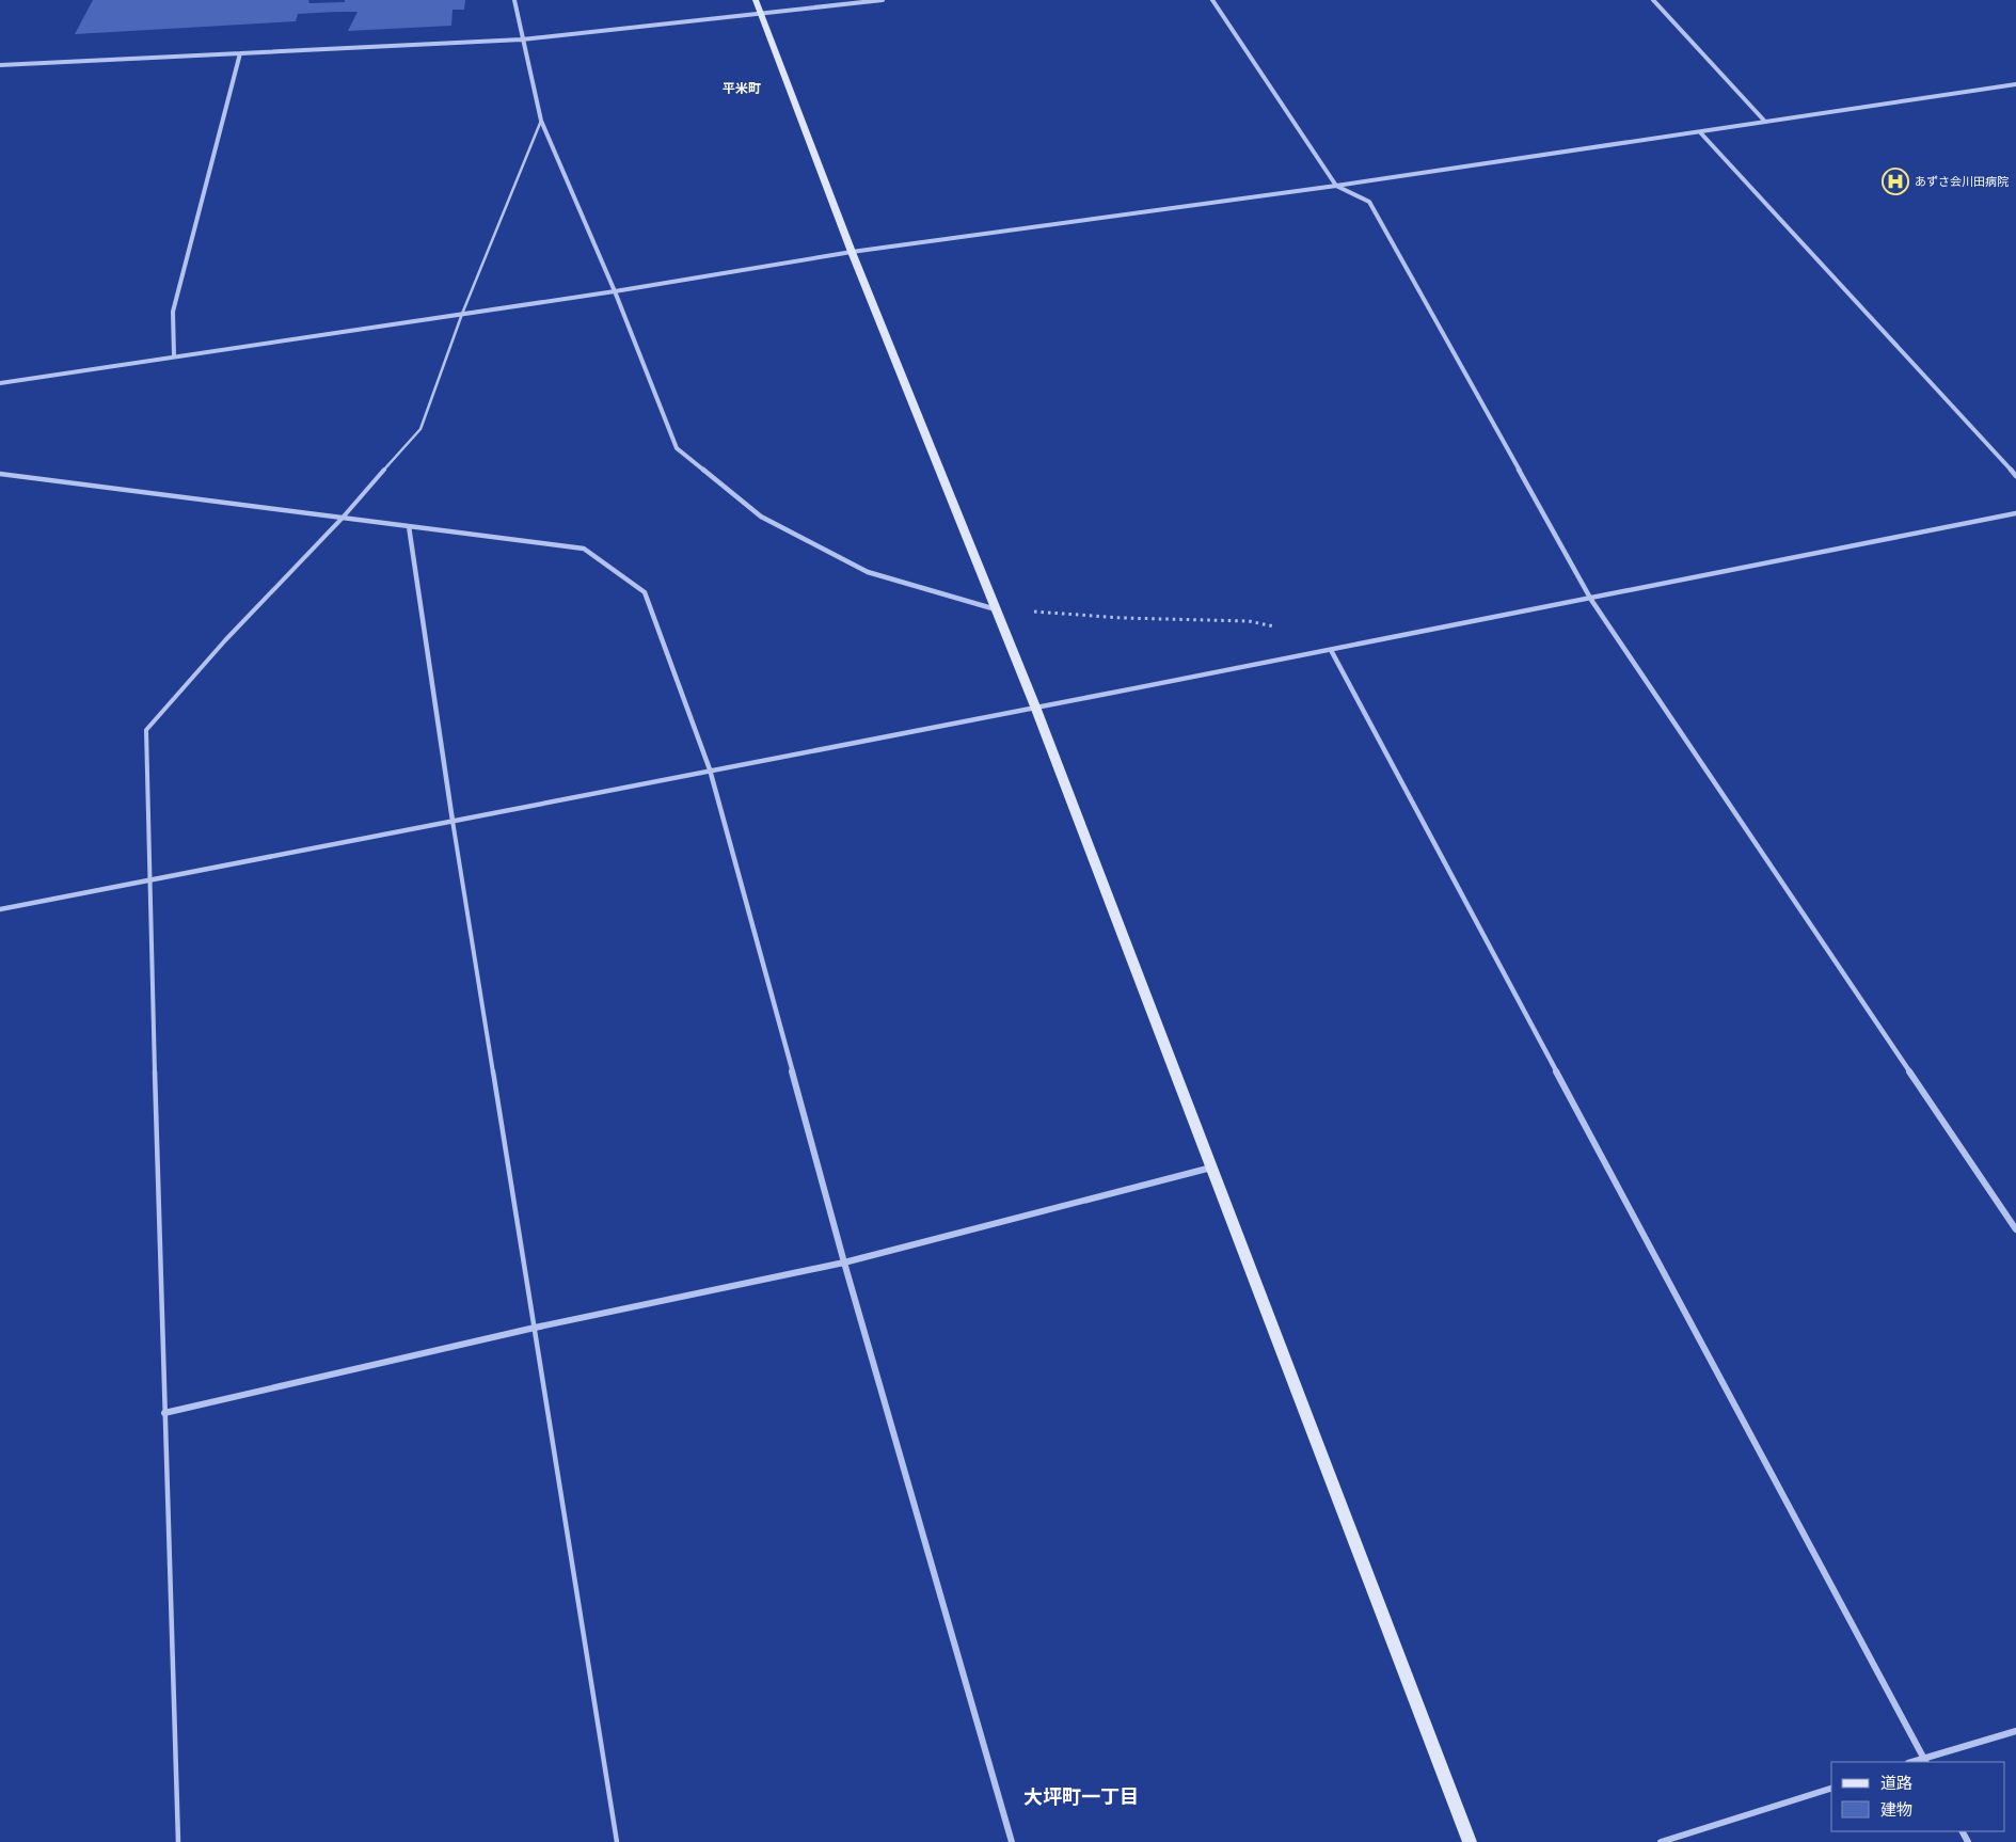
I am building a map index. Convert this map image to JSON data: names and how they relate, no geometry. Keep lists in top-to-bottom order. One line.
{"districts":["平米町","大坪町一丁目"],"places":{"hospital":["あずさ会川田病院"]},"legend":["道路","建物"]}
